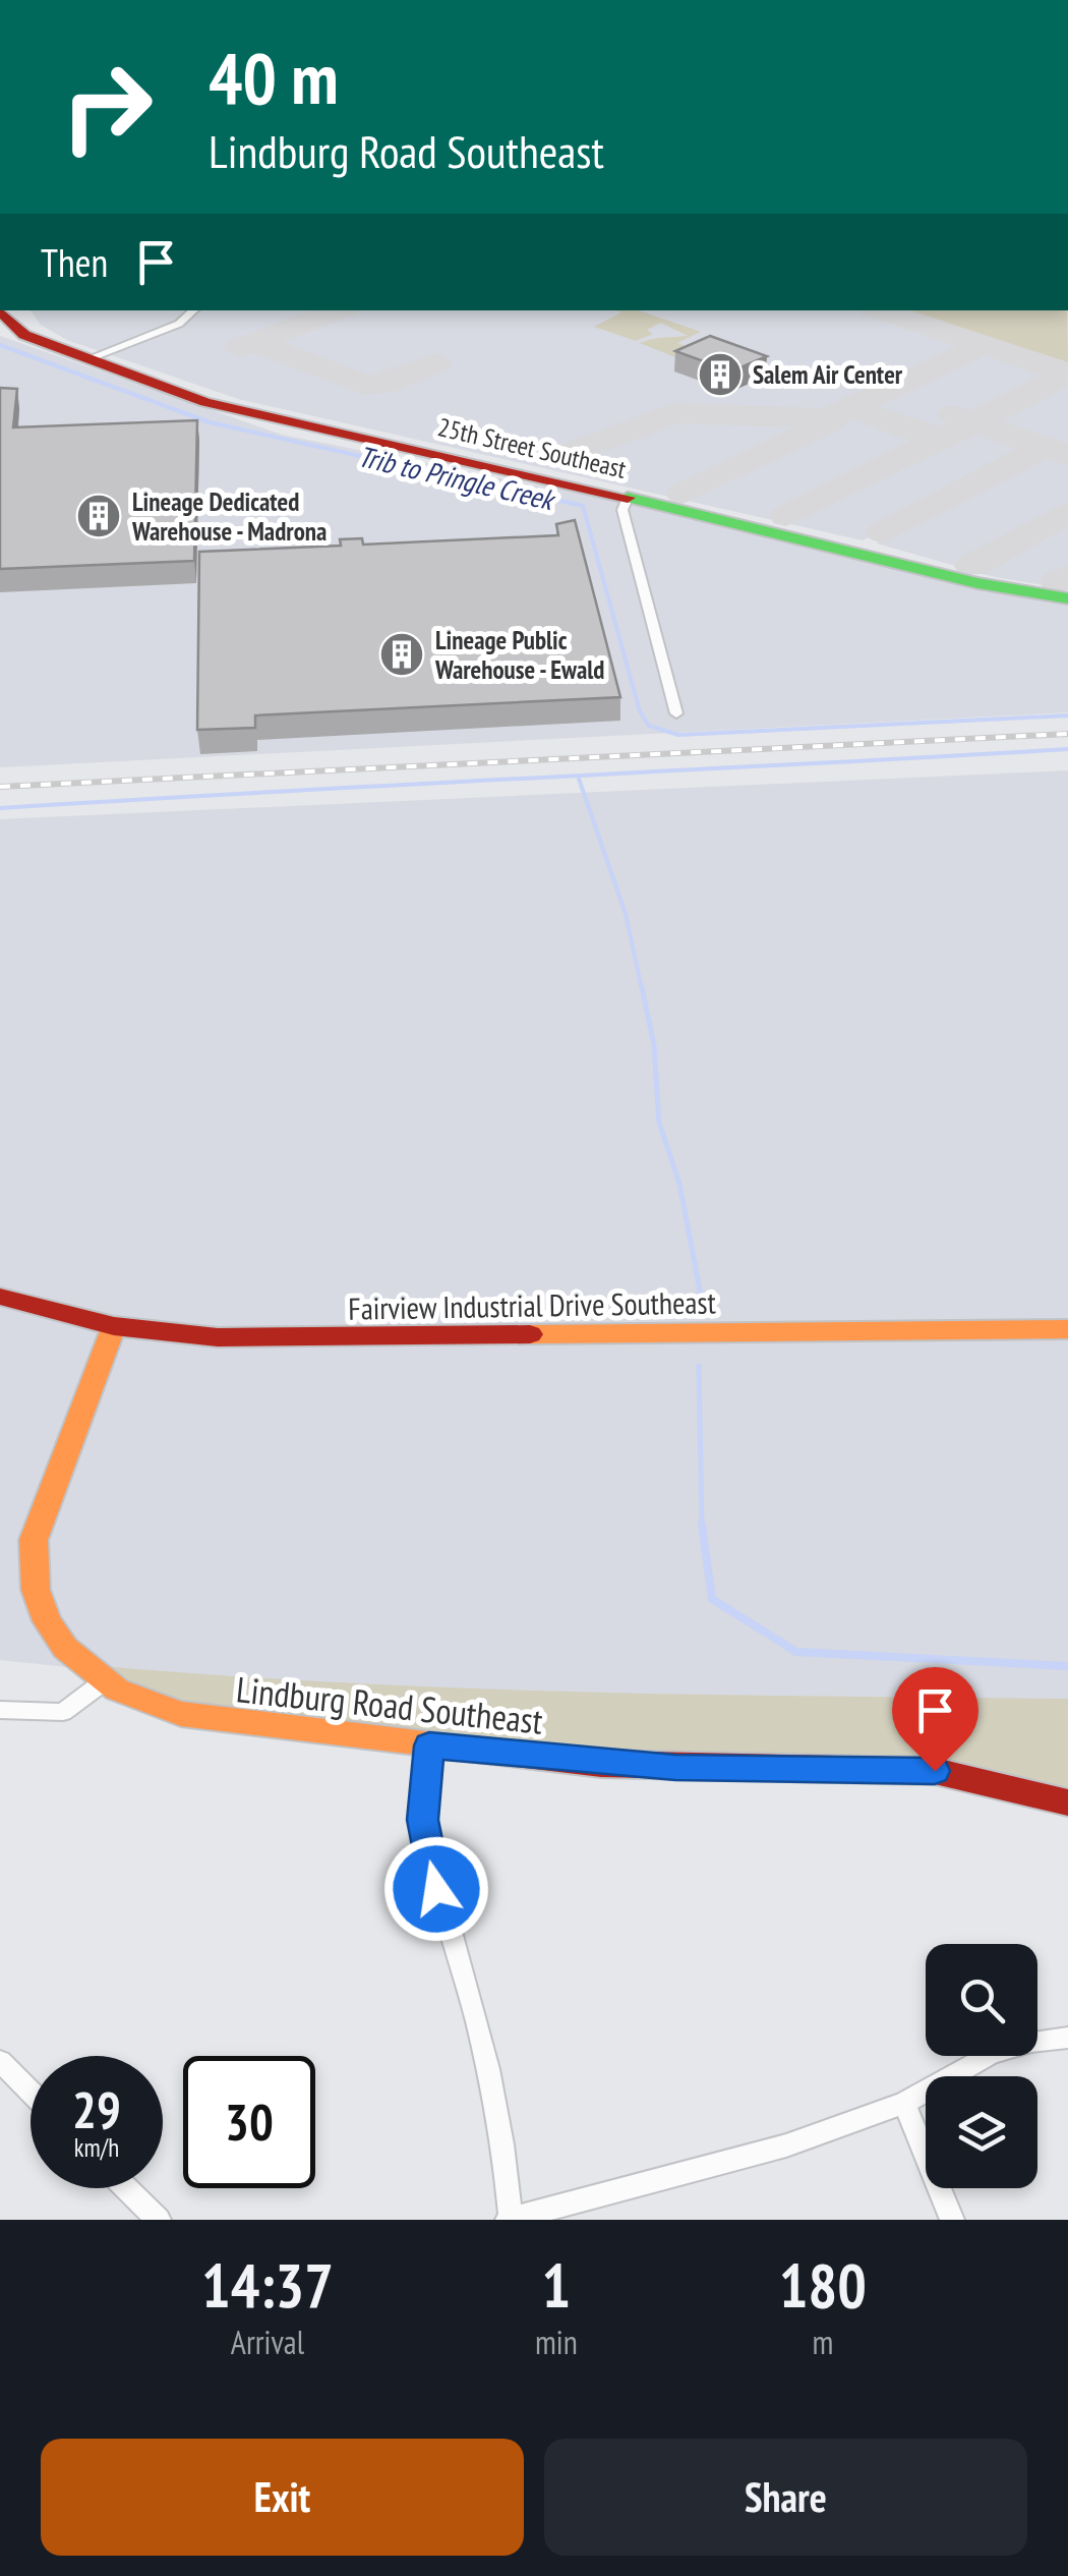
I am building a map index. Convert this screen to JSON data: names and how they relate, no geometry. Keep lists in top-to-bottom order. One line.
{"streets":{"street":["25th Street Southeast","Fairview Industrial Drive Southeast","Lindburg Road Southeast"]},"crossings":[["Fairview Industrial Drive Southeast","Lindburg Road Southeast"]],"water":["Trib to Pringle Creek"],"places":{"building":["Salem Air Center","Lineage Dedicated Warehouse - Madrona","Lineage Public Warehouse - Ewald"]},"page":{"turn":["40 m","Lindburg Road Southeast"],"then":"Then","speed":"29 km/h","limit":"30","eta":["14:37","Arrival","1","min","180","m"],"buttons":["Exit","Share"]}}
